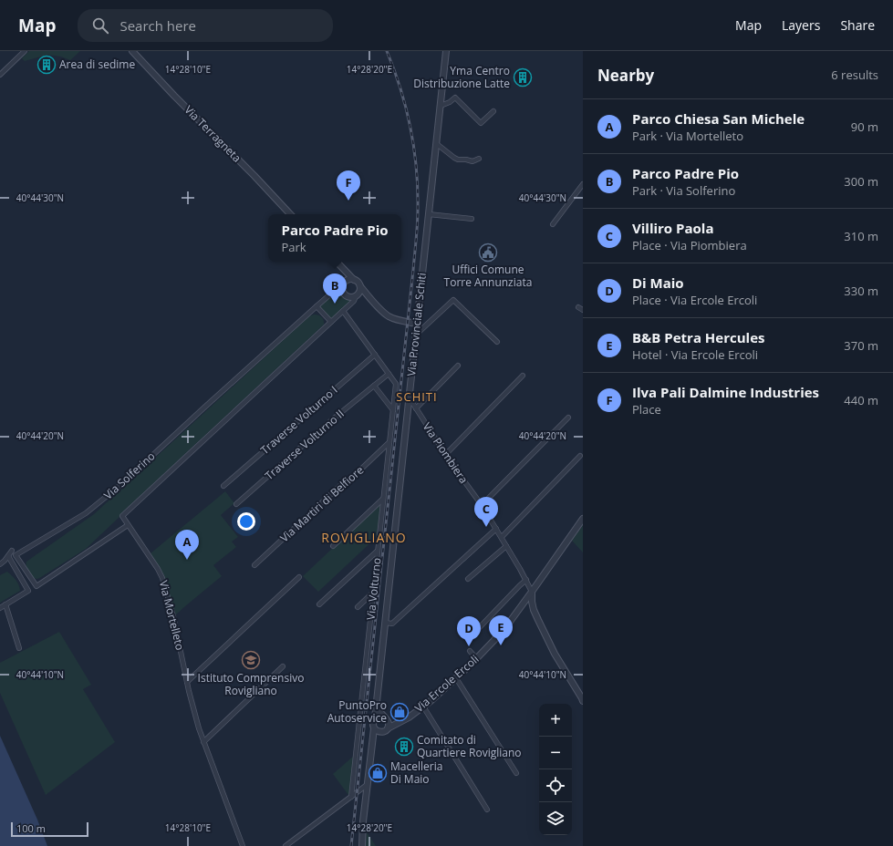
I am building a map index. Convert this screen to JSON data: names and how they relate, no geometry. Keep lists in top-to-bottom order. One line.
{"streets":{"street":["Via Terragneta","Via Provinciale Schiti","Traverse Volturno I","Traverse Volturno II","Via Piombiera","Via Solferino","Via Martiri di Belfiore","Via Volturno","Via Mortelleto","Via Ercole Ercoli"]},"crossings":[["Via Provinciale Schiti","Via Piombiera"],["Via Provinciale Schiti","Via Ercole Ercoli"],["Traverse Volturno I","Via Volturno"],["Traverse Volturno II","Via Volturno"],["Via Piombiera","Via Ercole Ercoli"],["Via Solferino","Via Mortelleto"],["Via Martiri di Belfiore","Via Volturno"]],"districts":["SCHITI","ROVIGLIANO"],"places":{"building":["Area di sedime","Yma Centro Distribuzione Latte","Comitato di Quartiere Rovigliano"],"public building":["Uffici Comune Torre Annunziata"],"school or university":["Istituto Comprensivo Rovigliano"],"shop":["PuntoPro Autoservice","Macelleria Di Maio"]},"scale_bar":"100 m","page":{"header":"Map","search":"Search here","nav":["Map","Layers","Share"],"heading":["Nearby","6 results"],"list":[{"mark":"A","name":"Parco Chiesa San Michele","note":"Park · Via Mortelleto","value":"90 m"},{"mark":"B","name":"Parco Padre Pio","note":"Park · Via Solferino","value":"300 m"},{"mark":"C","name":"Villiro Paola","note":"Place · Via Piombiera","value":"310 m"},{"mark":"D","name":"Di Maio","note":"Place · Via Ercole Ercoli","value":"330 m"},{"mark":"E","name":"B&B Petra Hercules","note":"Hotel · Via Ercole Ercoli","value":"370 m"},{"mark":"F","name":"Ilva Pali Dalmine Industries","note":"Place","value":"440 m"}],"pins":["F","B","C","A","E","D"],"popup":["Parco Padre Pio","Park"],"map_buttons":["+","−"],"scale":"100 m"},"coordinates":["14°28'10\"E","14°28'20\"E","40°44'30\"N","40°44'20\"N","40°44'10\"N"]}
